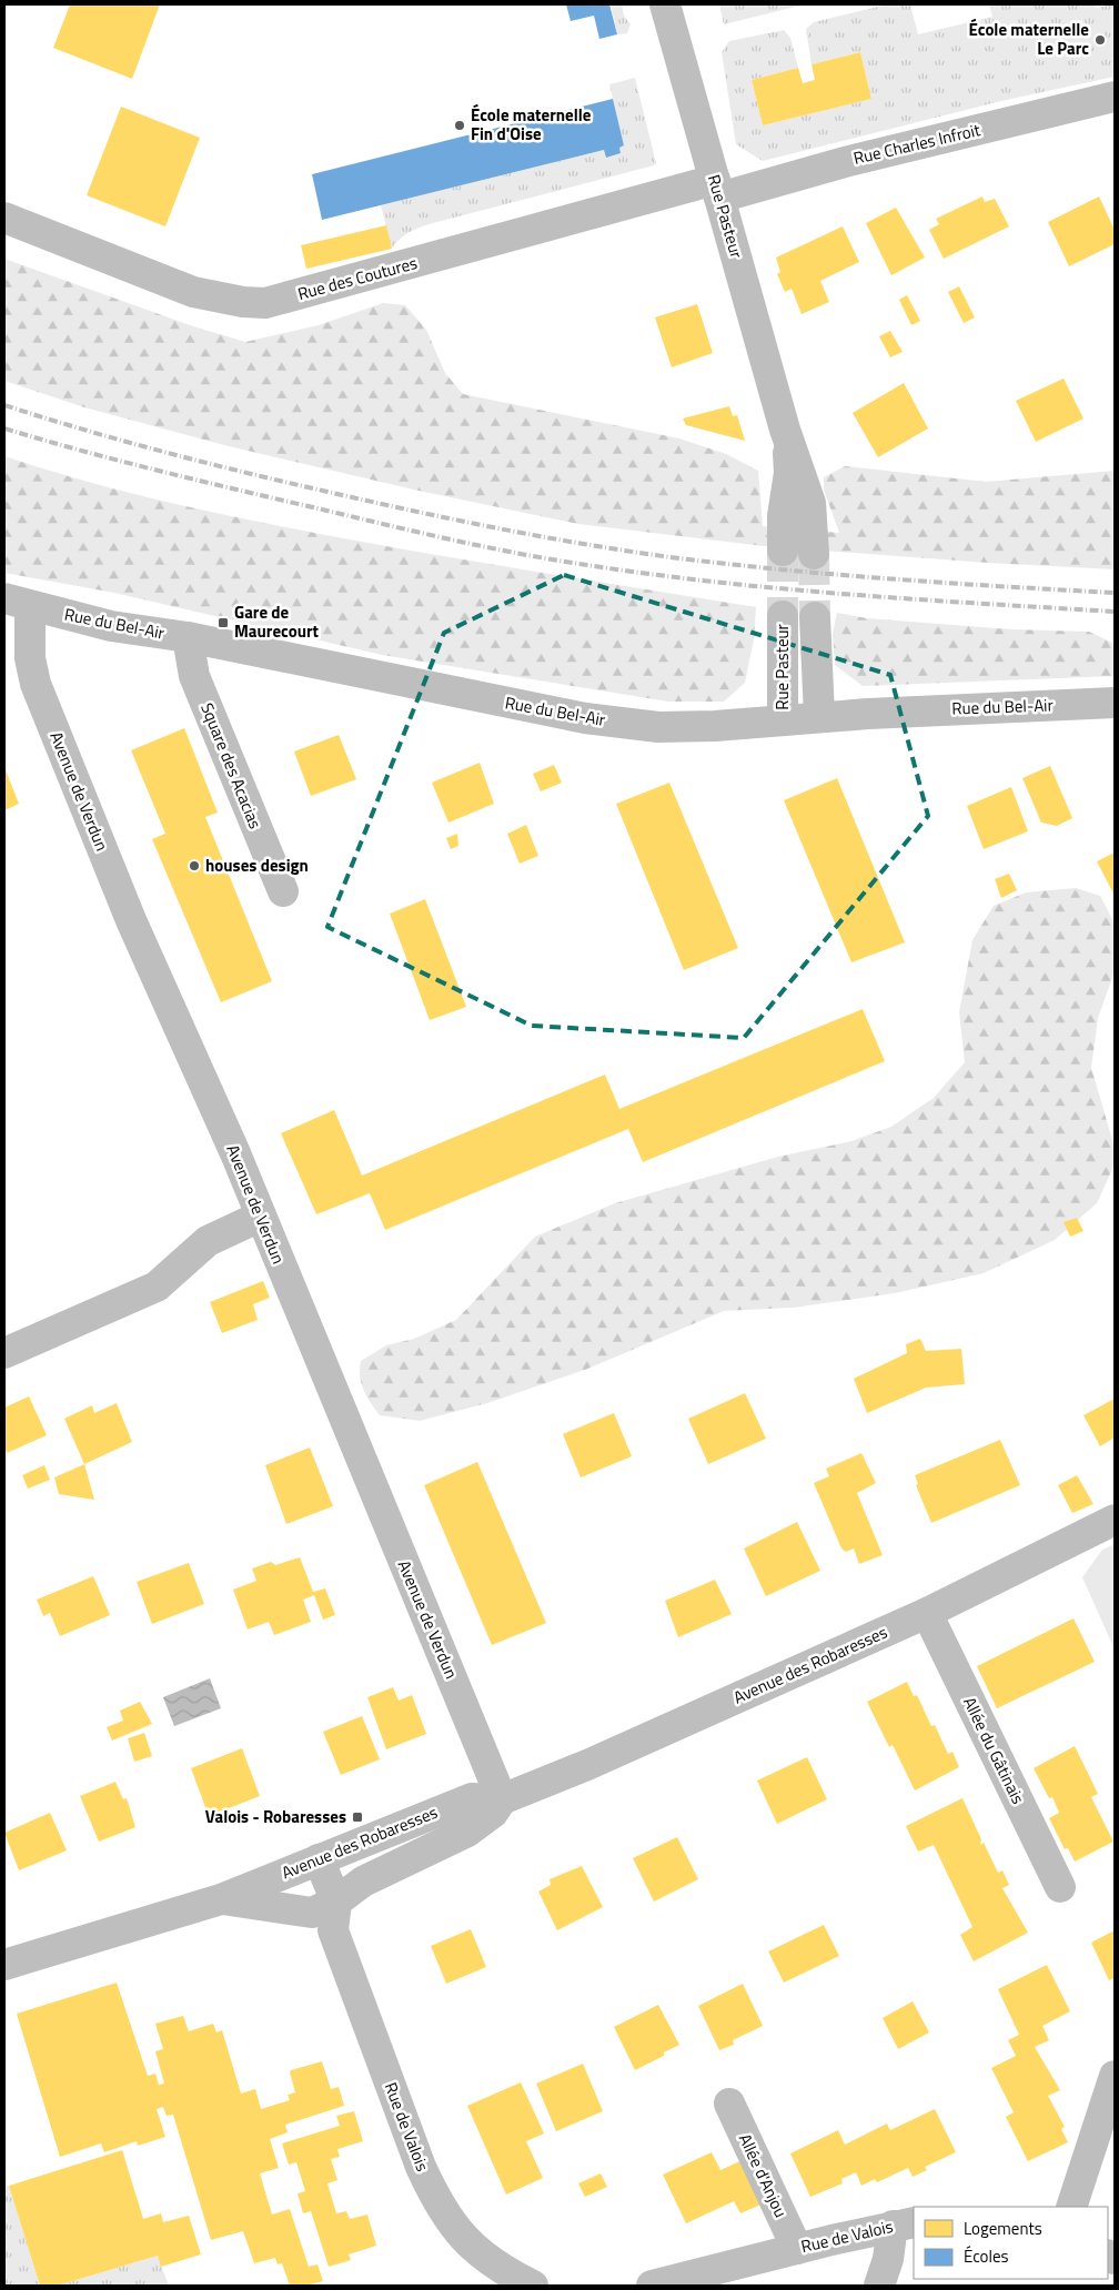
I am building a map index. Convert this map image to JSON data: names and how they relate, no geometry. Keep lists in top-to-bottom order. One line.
{"streets":{"street":["Rue Charles Infroit","Rue Pasteur","Rue des Coutures","Rue du Bel-Air","Square des Acacias","Avenue de Verdun","Avenue des Robaresses","Allée du Gâtinais","Rue de Valois","Allée d'Anjou"]},"crossings":[["Rue Charles Infroit","Rue Pasteur"],["Rue Charles Infroit","Rue des Coutures"],["Rue Pasteur","Rue des Coutures"],["Rue Pasteur","Rue du Bel-Air"],["Rue du Bel-Air","Square des Acacias"],["Rue du Bel-Air","Avenue de Verdun"],["Avenue de Verdun","Avenue des Robaresses"],["Avenue des Robaresses","Allée du Gâtinais"],["Avenue des Robaresses","Rue de Valois"],["Rue de Valois","Allée d'Anjou"]],"places":{"other":["École maternelle Le Parc","École maternelle Fin d'Oise","houses design"],"transit":["Gare de Maurecourt","Valois - Robaresses"]},"legend":["Logements","Écoles"]}
